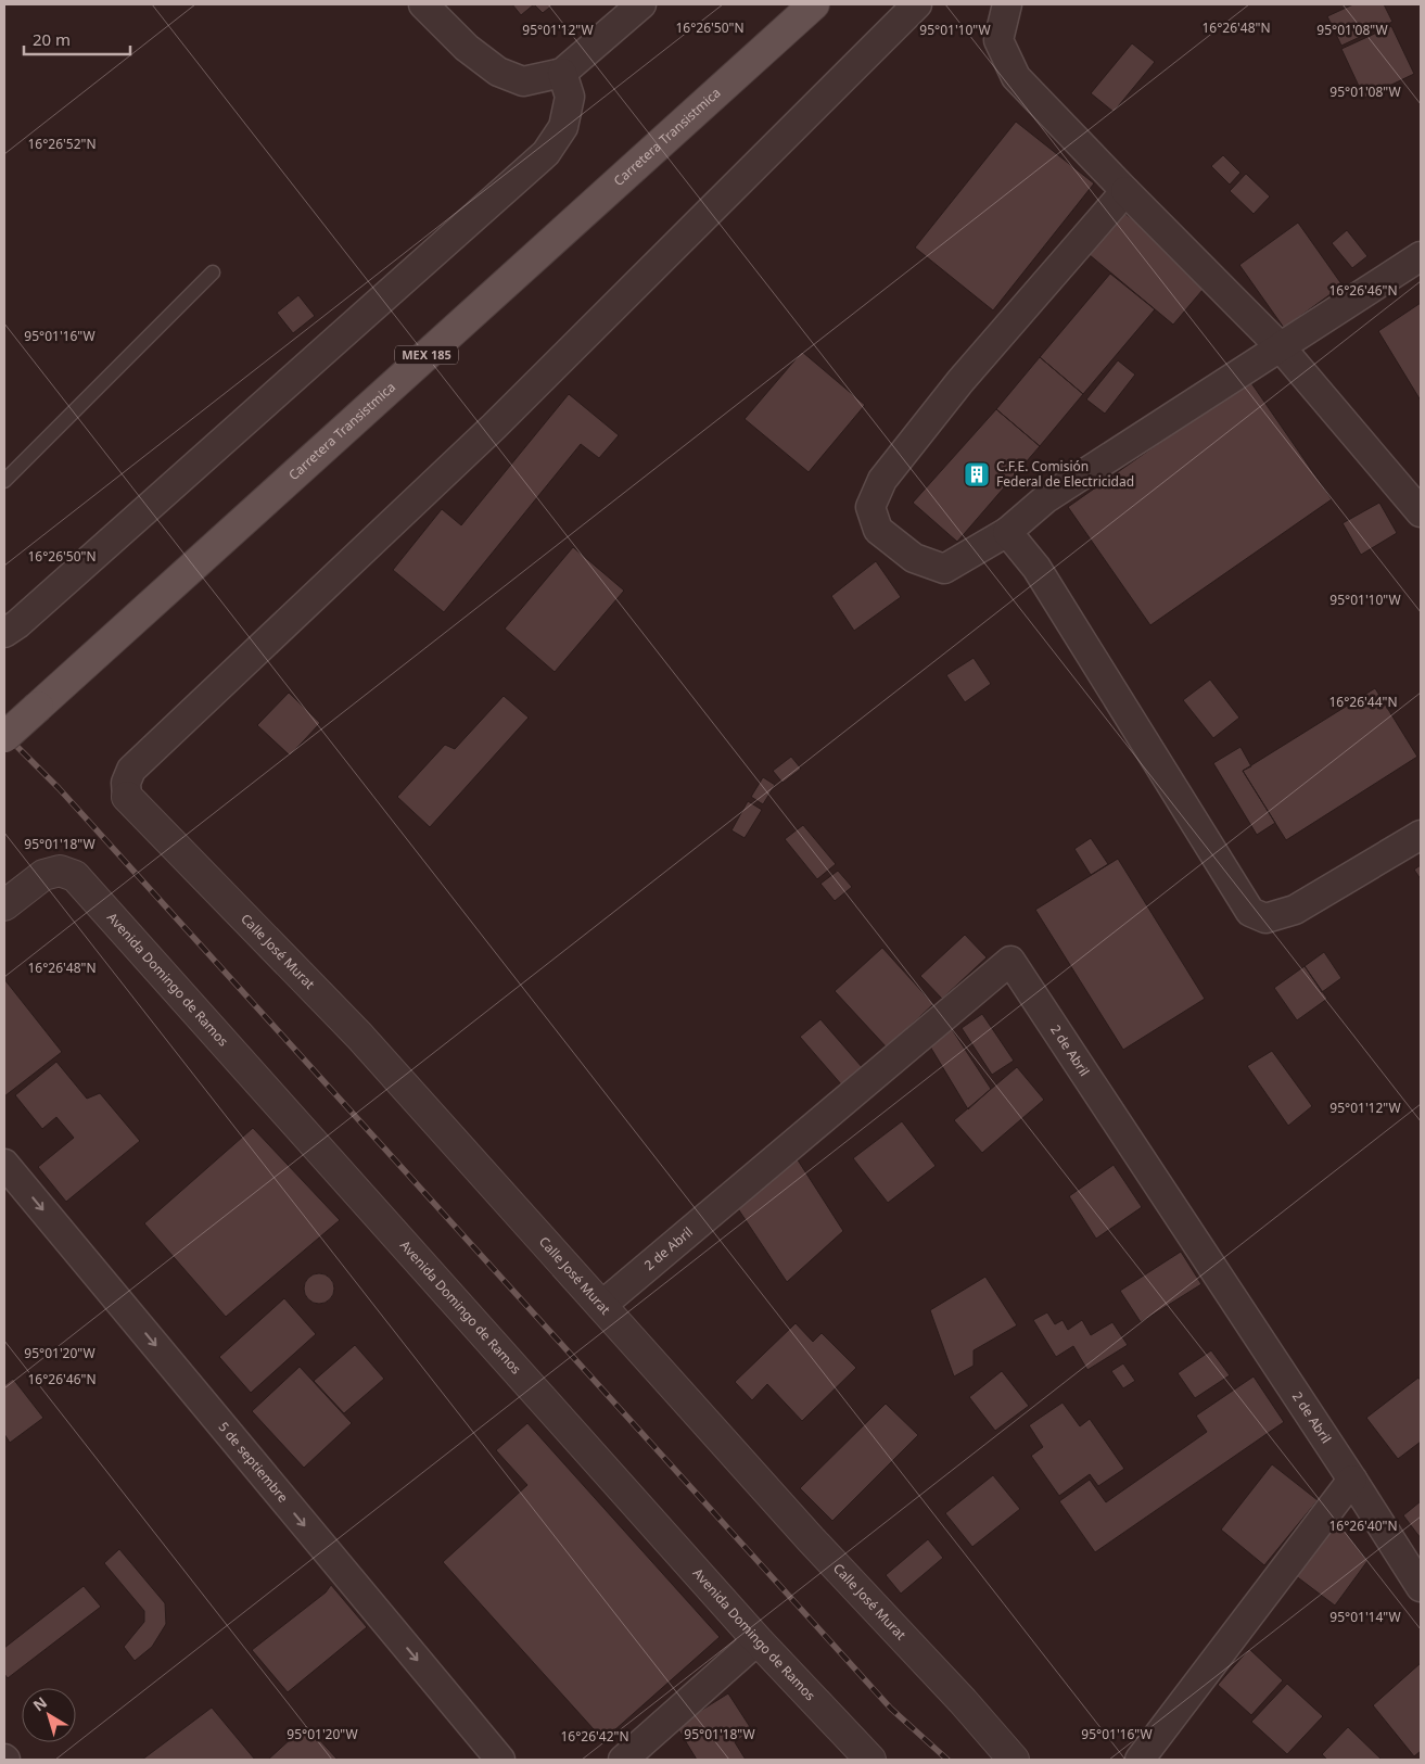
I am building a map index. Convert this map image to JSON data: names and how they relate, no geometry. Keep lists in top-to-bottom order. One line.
{"streets":{"main road":["Carretera Transistmica","MEX 185"],"street":["Calle José Murat","Avenida Domingo de Ramos","2 de Abril","5 de septiembre"]},"crossings":[["Calle José Murat","2 de Abril"]],"one_way":["5 de septiembre"],"places":{"building":["C.F.E. Comisión Federal de Electricidad"]},"scale_bar":"20 m","north":"top left","coordinates":["16°26'50\"N","16°26'48\"N","95°01'08\"W","95°01'12\"W","95°01'10\"W","16°26'52\"N","16°26'46\"N","95°01'16\"W","16°26'44\"N","95°01'18\"W","95°01'20\"W","16°26'40\"N","95°01'14\"W","16°26'42\"N"]}
